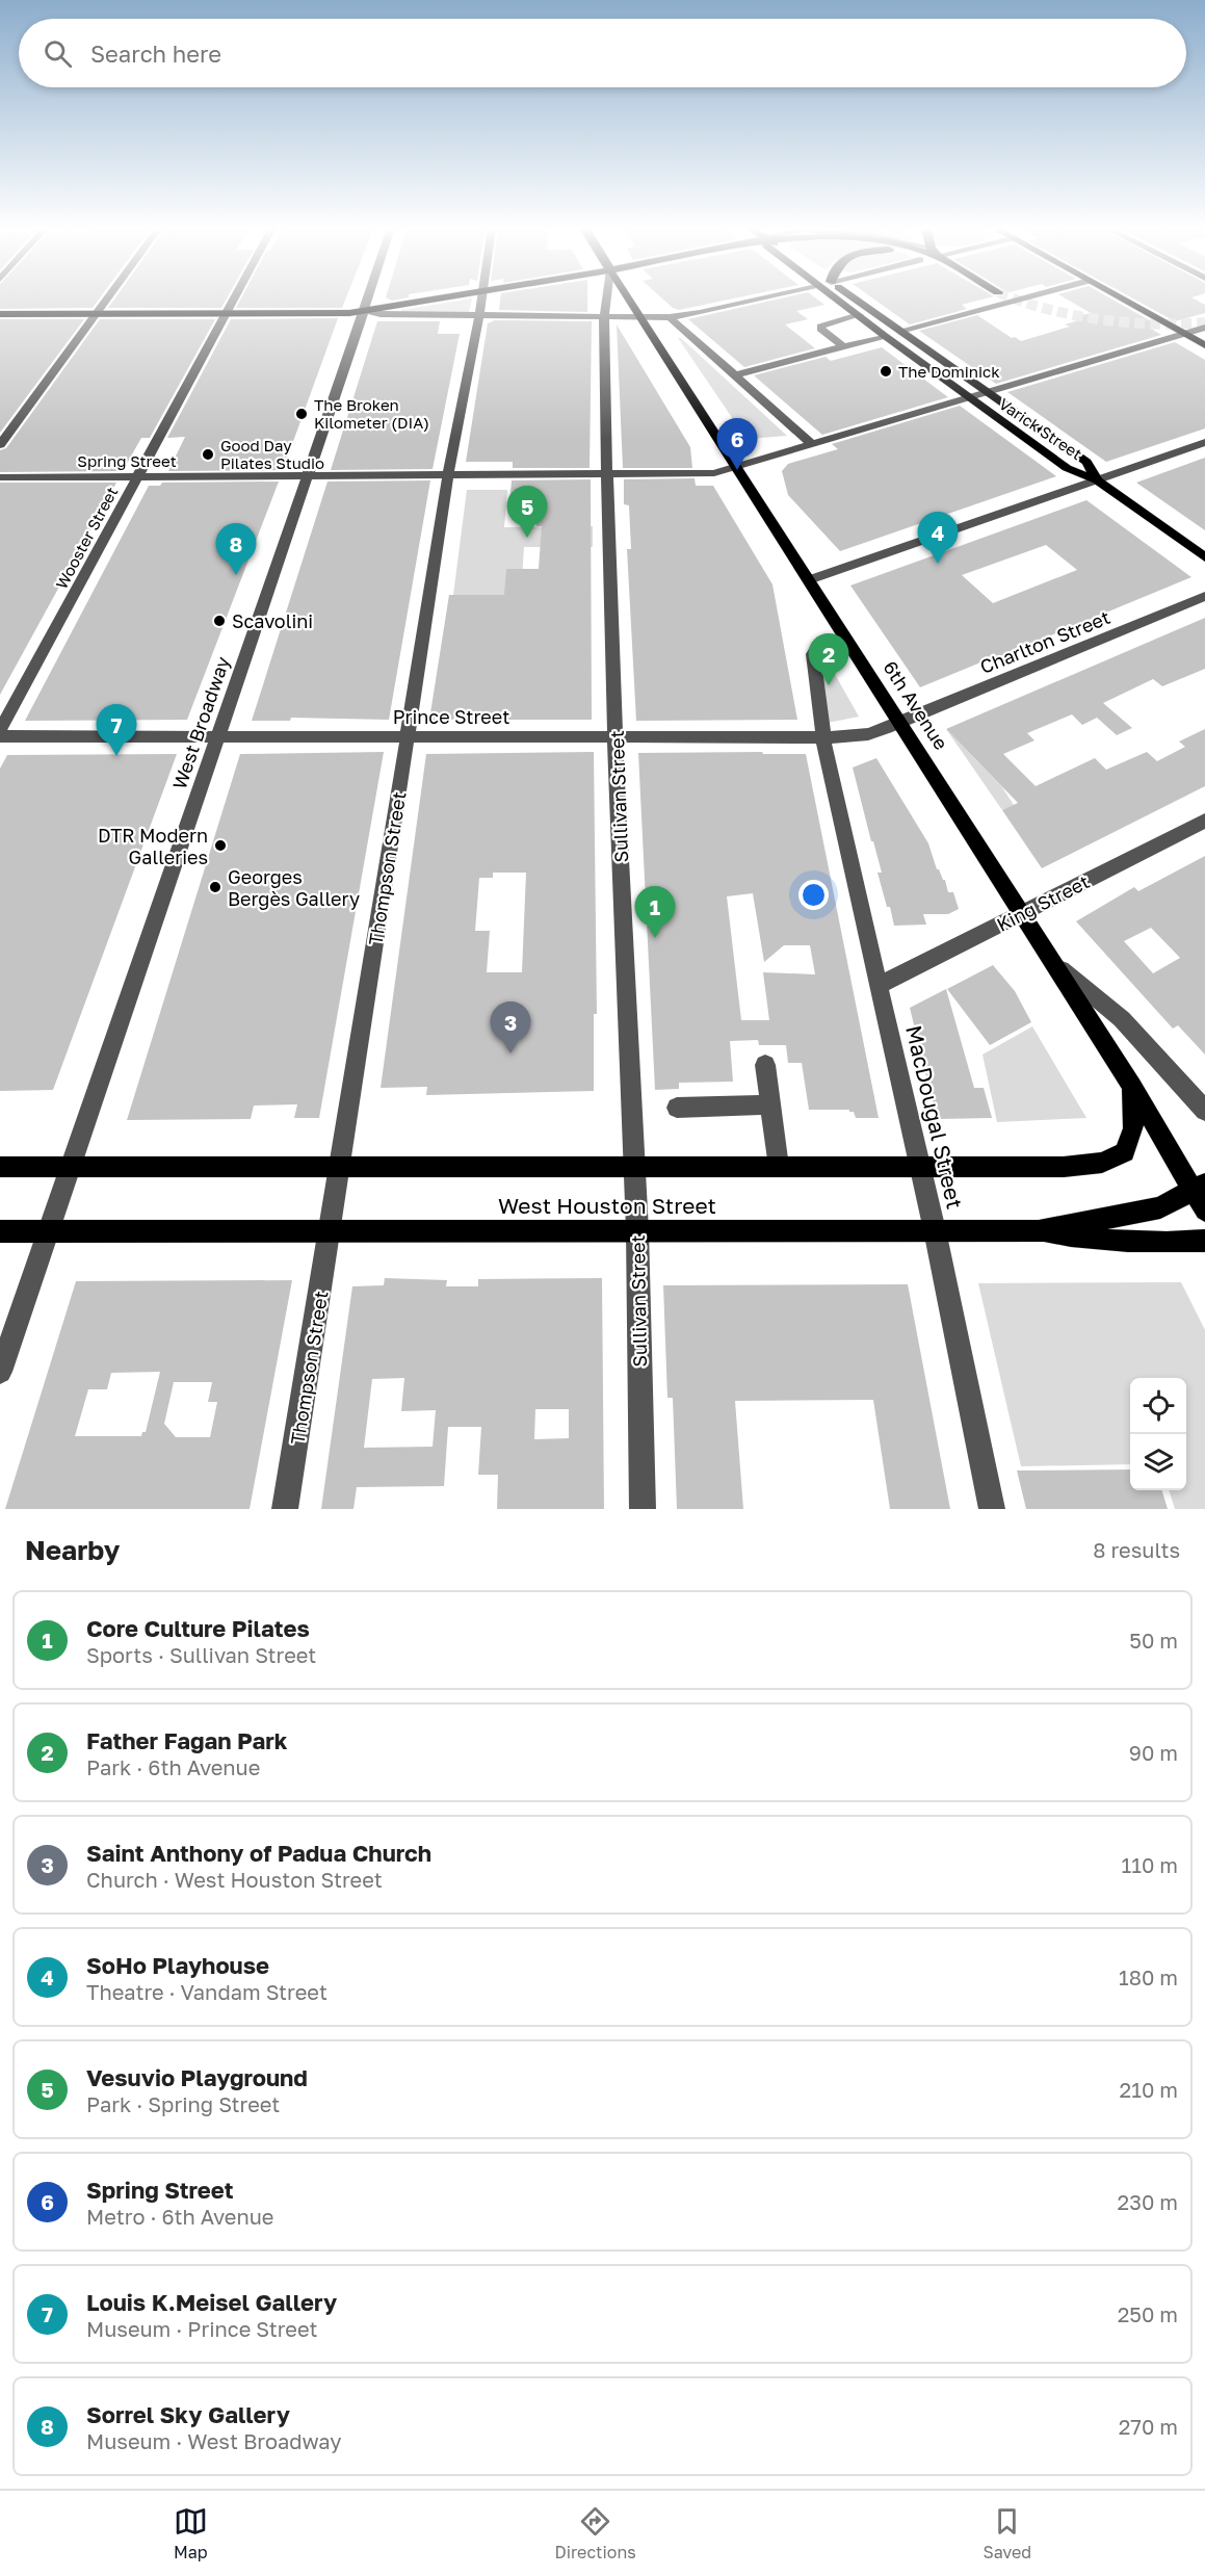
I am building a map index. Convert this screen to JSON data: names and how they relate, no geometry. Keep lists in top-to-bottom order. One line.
{"streets":{"main road":["Varick Street","6th Avenue","West Houston Street"],"street":["Spring Street","Wooster Street","Charlton Street","Prince Street","West Broadway","Sullivan Street","Thompson Street","King Street","MacDougal Street"]},"crossings":[["Varick Street","Spring Street"],["Spring Street","Wooster Street"],["Spring Street","6th Avenue"],["Spring Street","West Broadway"],["Spring Street","Sullivan Street"],["Spring Street","Thompson Street"],["Charlton Street","6th Avenue"],["Charlton Street","Prince Street"],["6th Avenue","Prince Street"],["6th Avenue","King Street"],["6th Avenue","West Houston Street"],["Prince Street","West Broadway"],["Prince Street","Sullivan Street"],["Prince Street","Thompson Street"],["Prince Street","MacDougal Street"],["West Broadway","West Houston Street"],["Sullivan Street","West Houston Street"],["Thompson Street","West Houston Street"],["King Street","MacDougal Street"],["MacDougal Street","West Houston Street"]],"places":["The Dominick","The Broken Kilometer (DIA)","Good Day Pilates Studio","Scavolini","DTR Modern Galleries","Georges Bergès Gallery"],"page":{"search":"Search here","pins":["6","5","4","8","2","7","1","3"],"heading":["Nearby","8 results"],"list":[{"mark":"1","name":"Core Culture Pilates","note":"Sports · Sullivan Street","value":"50 m"},{"mark":"2","name":"Father Fagan Park","note":"Park · 6th Avenue","value":"90 m"},{"mark":"3","name":"Saint Anthony of Padua Church","note":"Church · West Houston Street","value":"110 m"},{"mark":"4","name":"SoHo Playhouse","note":"Theatre · Vandam Street","value":"180 m"},{"mark":"5","name":"Vesuvio Playground","note":"Park · Spring Street","value":"210 m"},{"mark":"6","name":"Spring Street","note":"Metro · 6th Avenue","value":"230 m"},{"mark":"7","name":"Louis K.Meisel Gallery","note":"Museum · Prince Street","value":"250 m"},{"mark":"8","name":"Sorrel Sky Gallery","note":"Museum · West Broadway","value":"270 m"}],"nav":["Map","Directions","Saved"]}}
